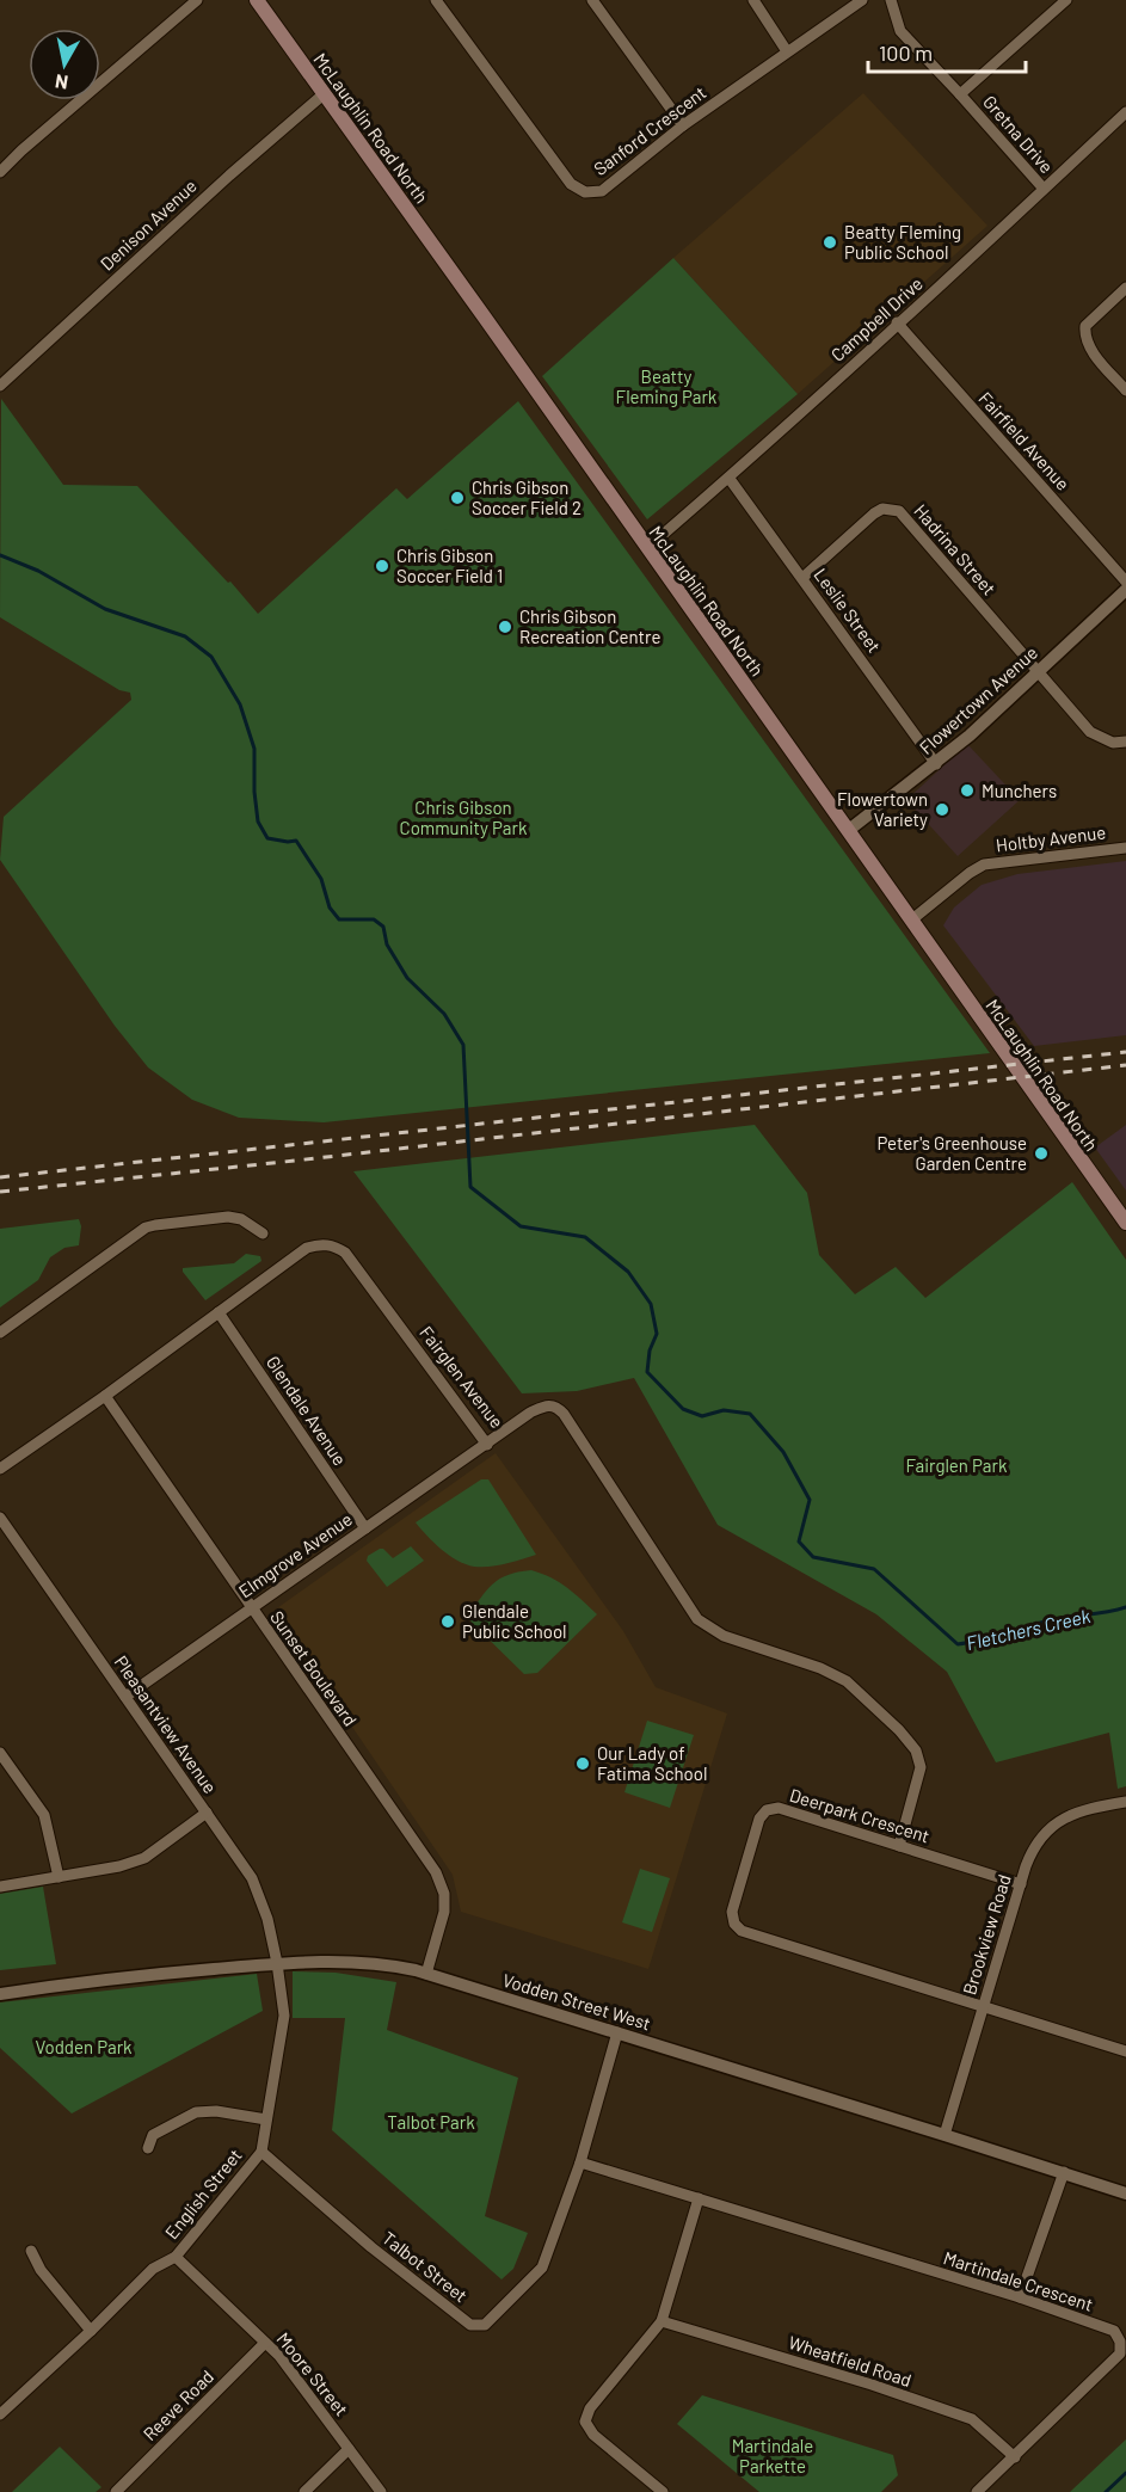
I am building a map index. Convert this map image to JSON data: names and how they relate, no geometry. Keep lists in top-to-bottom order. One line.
{"streets":{"main road":["McLaughlin Road North"],"street":["Sanford Crescent","Gretna Drive","Denison Avenue","Campbell Drive","Fairfield Avenue","Hadrina Street","Leslie Street","Flowertown Avenue","Holtby Avenue","Fairglen Avenue","Glendale Avenue","Elmgrove Avenue","Sunset Boulevard","Pleasantview Avenue","Deerpark Crescent","Brookview Road","Vodden Street West","English Street","Talbot Street","Martindale Crescent","Wheatfield Road","Moore Street","Reeve Road"]},"crossings":[["McLaughlin Road North","Denison Avenue"],["McLaughlin Road North","Campbell Drive"],["McLaughlin Road North","Flowertown Avenue"],["McLaughlin Road North","Holtby Avenue"],["Gretna Drive","Campbell Drive"],["Campbell Drive","Fairfield Avenue"],["Campbell Drive","Leslie Street"],["Hadrina Street","Leslie Street"],["Hadrina Street","Flowertown Avenue"],["Leslie Street","Flowertown Avenue"],["Fairglen Avenue","Glendale Avenue"],["Fairglen Avenue","Elmgrove Avenue"],["Fairglen Avenue","Sunset Boulevard"],["Fairglen Avenue","Deerpark Crescent"],["Glendale Avenue","Elmgrove Avenue"],["Elmgrove Avenue","Sunset Boulevard"],["Elmgrove Avenue","Pleasantview Avenue"],["Sunset Boulevard","Vodden Street West"],["Pleasantview Avenue","Vodden Street West"],["Pleasantview Avenue","English Street"],["Deerpark Crescent","Brookview Road"],["Brookview Road","Vodden Street West"],["Vodden Street West","English Street"],["Vodden Street West","Talbot Street"],["English Street","Talbot Street"],["English Street","Moore Street"],["Talbot Street","Martindale Crescent"],["Martindale Crescent","Wheatfield Road"],["Moore Street","Reeve Road"]],"water":["Fletchers Creek"],"parks":["Beatty Fleming Park","Chris Gibson Community Park","Fairglen Park","Vodden Park","Talbot Park","Martindale Parkette"],"places":["Beatty Fleming Public School","Chris Gibson Soccer Field 2","Chris Gibson Soccer Field 1","Chris Gibson Recreation Centre","Munchers","Flowertown Variety","Peter's Greenhouse Garden Centre","Glendale Public School","Our Lady of Fatima School"],"scale_bar":"100 m","north":"bottom"}
